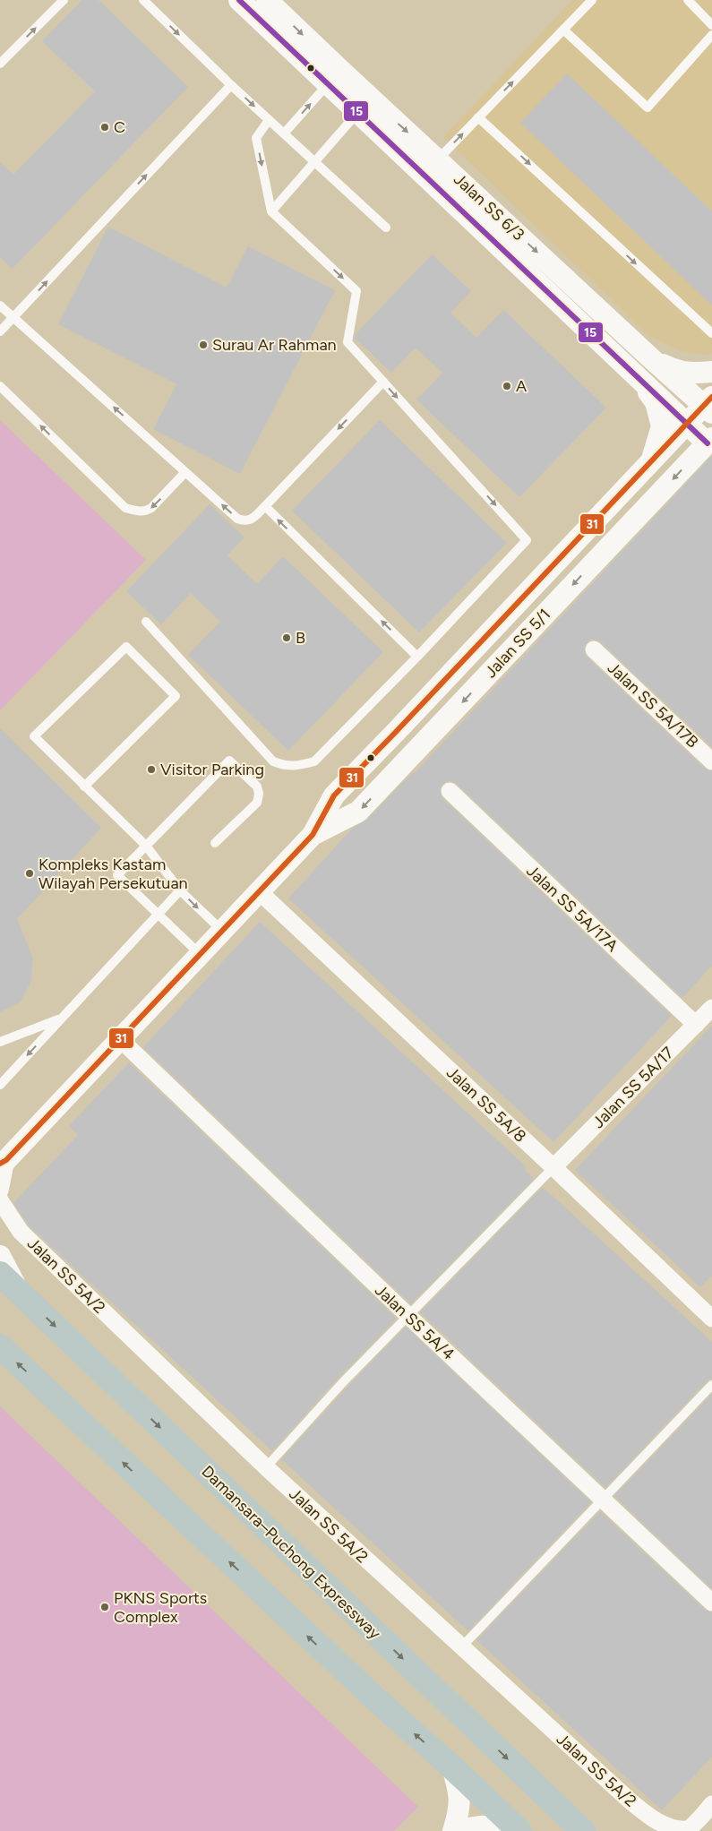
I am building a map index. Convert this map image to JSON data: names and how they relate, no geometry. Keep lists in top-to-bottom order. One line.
{"streets":{"highway":["Damansara–Puchong Expressway"],"street":["Jalan SS 6/3","Jalan SS 5/1","Jalan SS 5A/17B","Jalan SS 5A/17A","Jalan SS 5A/17","Jalan SS 5A/8","Jalan SS 5A/2","Jalan SS 5A/4"]},"crossings":[["Jalan SS 6/3","Jalan SS 5/1"],["Jalan SS 5/1","Jalan SS 5A/8"],["Jalan SS 5/1","Jalan SS 5A/4"],["Jalan SS 5A/17A","Jalan SS 5A/17"],["Jalan SS 5A/17","Jalan SS 5A/8"]],"places":["C","Surau Ar Rahman","A","B","Visitor Parking","Kompleks Kastam Wilayah Persekutuan","PKNS Sports Complex"],"lines":["transit line 15","transit line 31"]}
